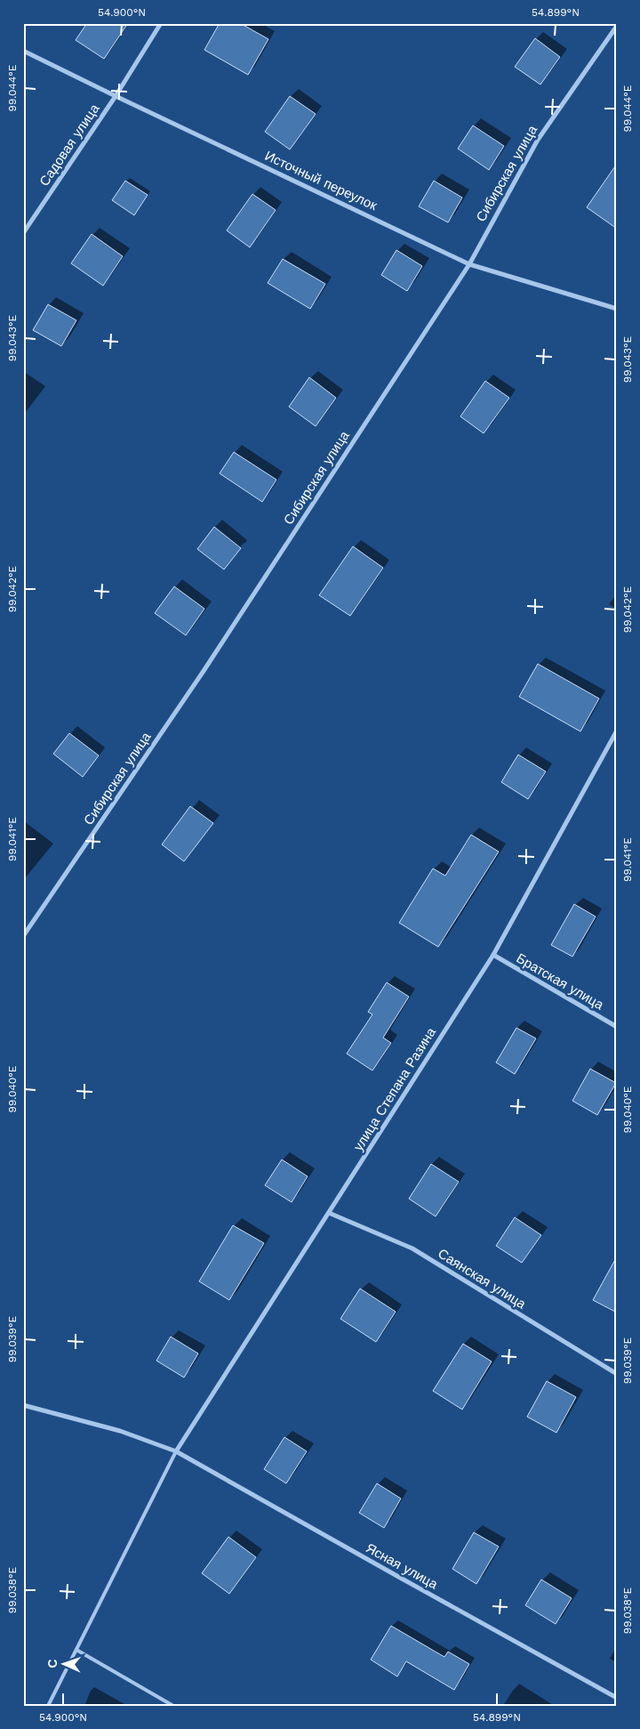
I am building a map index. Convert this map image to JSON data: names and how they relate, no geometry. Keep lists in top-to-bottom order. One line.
{"streets":{"street":["Садовая улица","Сибирская улица","Источный переулок","Братская улица","улица Степана Разина","Саянская улица","Ясная улица"]},"crossings":[["Садовая улица","Источный переулок"],["Сибирская улица","Источный переулок"],["Братская улица","улица Степана Разина"],["улица Степана Разина","Саянская улица"],["улица Степана Разина","Ясная улица"]],"north":"left","coordinates":["54.900°N","54.899°N","99.044°E","99.043°E","99.042°E","99.041°E","99.040°E","99.039°E","99.038°E"]}
